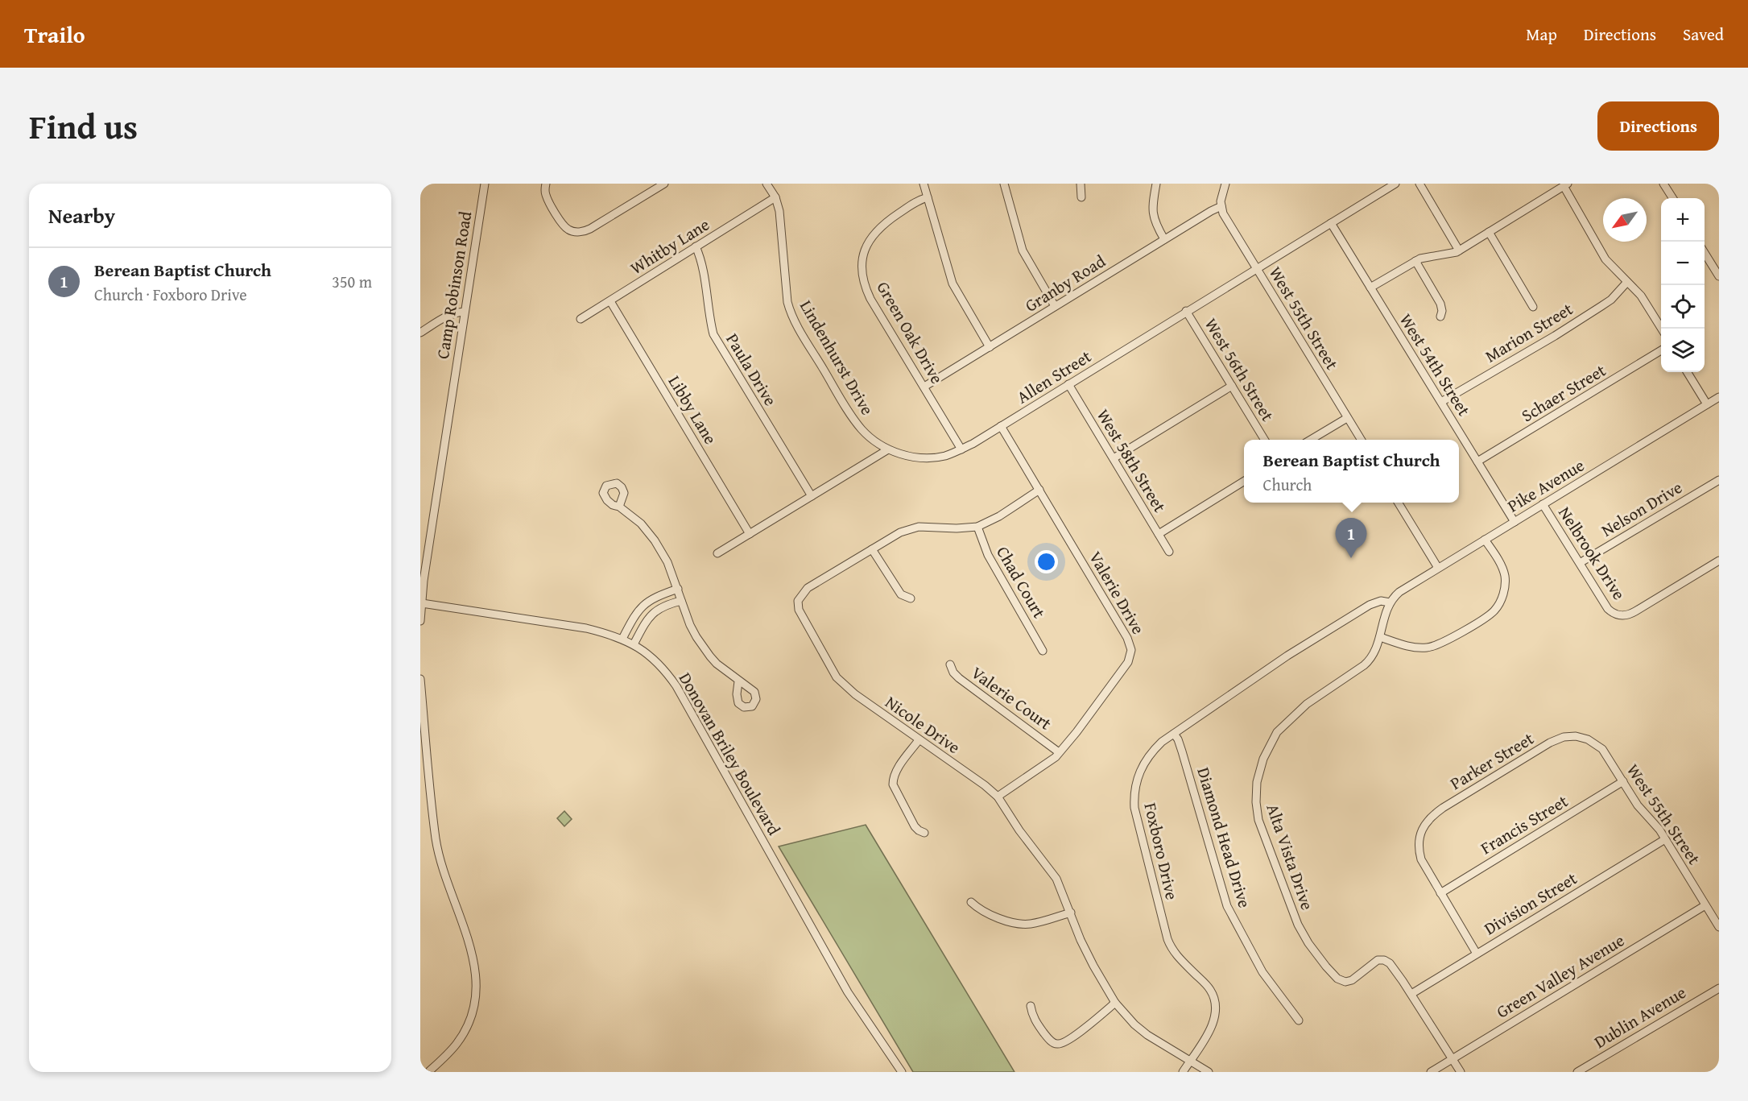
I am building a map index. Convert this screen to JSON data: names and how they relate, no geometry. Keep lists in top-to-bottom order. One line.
{"streets":{"street":["Whitby Lane","Granby Road","Camp Robinson Road","West 55th Street","Green Oak Drive","Marion Street","Lindenhurst Drive","West 54th Street","Paula Drive","West 56th Street","Allen Street","Schaer Street","Libby Lane","West 58th Street","Pike Avenue","Nelson Drive","Nelbrook Drive","Chad Court","Valerie Drive","Valerie Court","Nicole Drive","Donovan Briley Boulevard","Parker Street","Francis Street","Diamond Head Drive","Foxboro Drive","Alta Vista Drive","Division Street","Green Valley Avenue","Dublin Avenue"]},"crossings":[["Whitby Lane","Lindenhurst Drive"],["Whitby Lane","Paula Drive"],["Whitby Lane","Libby Lane"],["Granby Road","West 55th Street"],["Granby Road","Green Oak Drive"],["Camp Robinson Road","Donovan Briley Boulevard"],["West 55th Street","Allen Street"],["West 55th Street","Parker Street"],["West 55th Street","Francis Street"],["West 55th Street","Division Street"],["West 55th Street","Green Valley Avenue"],["Green Oak Drive","Allen Street"],["Marion Street","West 54th Street"],["Lindenhurst Drive","Allen Street"],["West 54th Street","Allen Street"],["West 54th Street","Schaer Street"],["West 54th Street","Pike Avenue"],["West 56th Street","Allen Street"],["Allen Street","West 58th Street"],["Allen Street","Valerie Drive"],["Pike Avenue","Nelbrook Drive"],["Pike Avenue","Foxboro Drive"],["Pike Avenue","Alta Vista Drive"],["Nelson Drive","Nelbrook Drive"],["Chad Court","Nicole Drive"],["Valerie Drive","Valerie Court"],["Valerie Drive","Nicole Drive"],["Nicole Drive","Foxboro Drive"],["Parker Street","Francis Street"],["Diamond Head Drive","Foxboro Drive"],["Foxboro Drive","Alta Vista Drive"],["Alta Vista Drive","Division Street"]],"north":"bottom left","page":{"header":"Trailo","nav":["Map","Directions","Saved"],"title":"Find us","buttons":"Directions","heading":"Nearby","map_buttons":["+","−"],"list":[{"mark":"1","name":"Berean Baptist Church","note":"Church · Foxboro Drive","value":"350 m"}],"popup":["Berean Baptist Church","Church"],"pins":"1"}}
